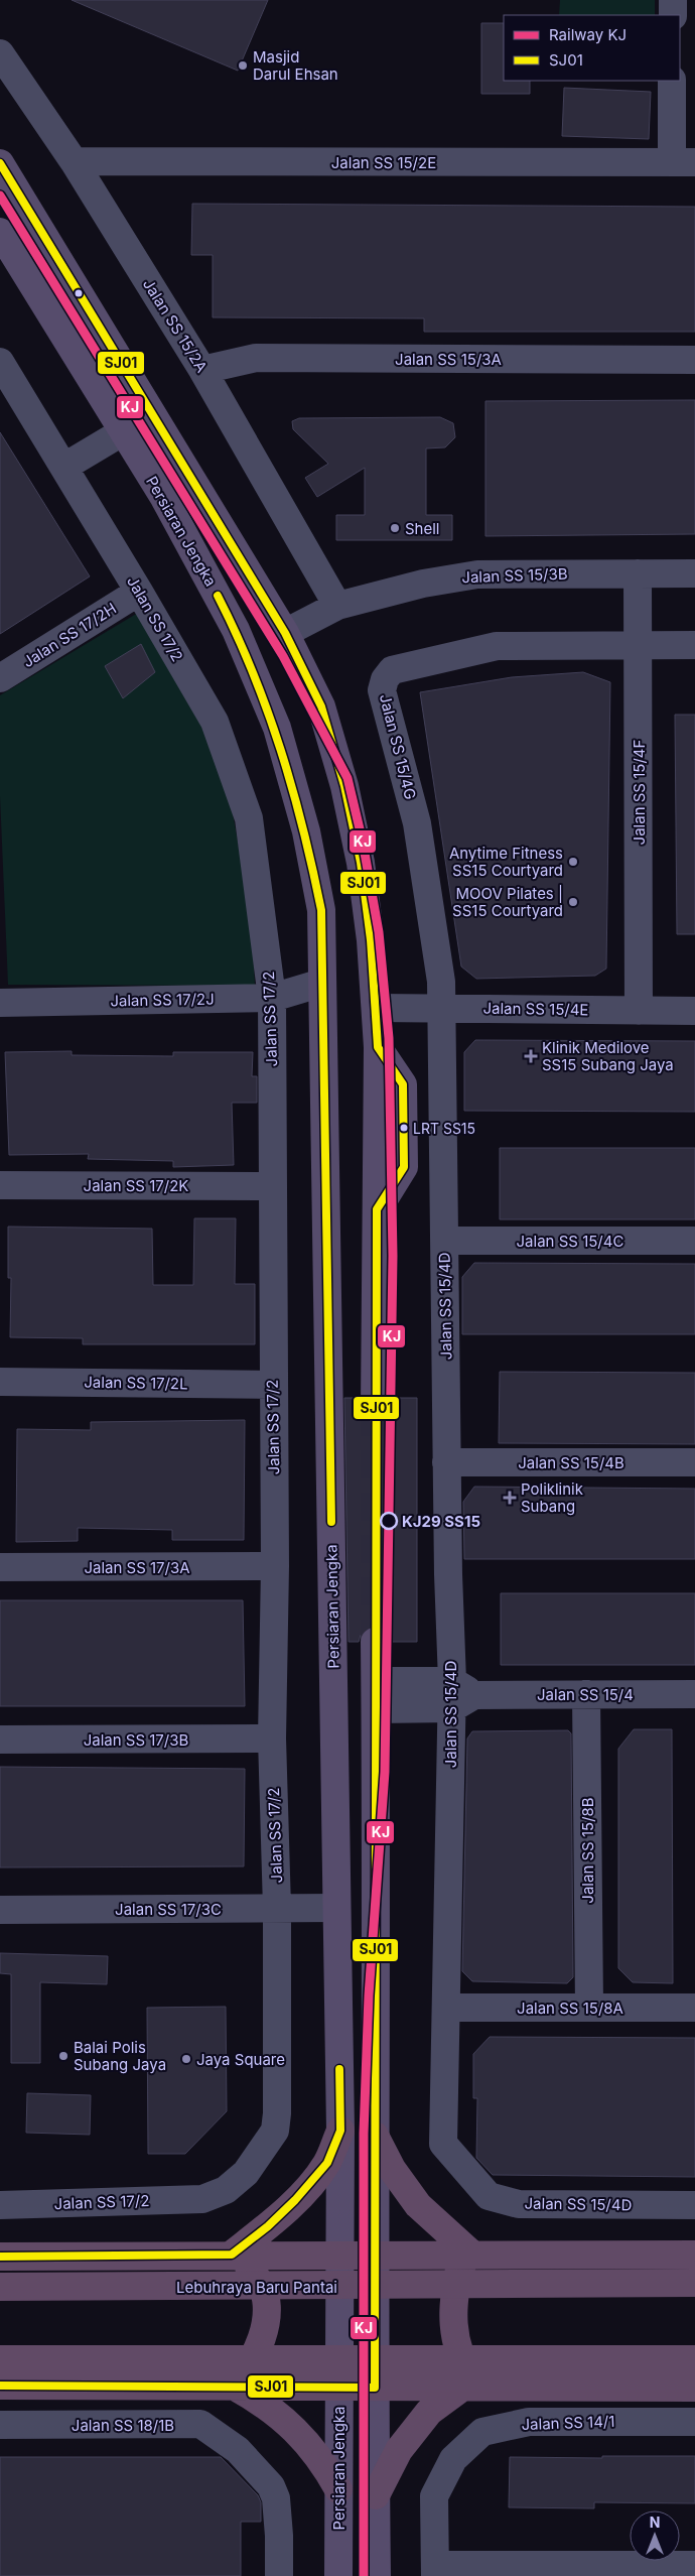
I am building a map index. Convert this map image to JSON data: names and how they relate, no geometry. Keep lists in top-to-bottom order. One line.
{"streets":{"highway":["Lebuhraya Baru Pantai"],"main road":["Persiaran Jengka"],"street":["Jalan SS 15/2E","Jalan SS 15/2A","Jalan SS 15/3A","Jalan SS 15/3B","Jalan SS 17/2","Jalan SS 17/2H","Jalan SS 15/4G","Jalan SS 15/4F","Jalan SS 17/2J","Jalan SS 15/4E","Jalan SS 17/2K","Jalan SS 15/4C","Jalan SS 15/4D","Jalan SS 17/2L","Jalan SS 15/4B","Jalan SS 17/3A","Jalan SS 15/4","Jalan SS 17/3B","Jalan SS 15/8B","Jalan SS 17/3C","Jalan SS 15/8A","Jalan SS 14/1","Jalan SS 18/1B"]},"crossings":[["Jalan SS 15/2E","Jalan SS 15/2A"],["Jalan SS 15/2A","Jalan SS 15/3A"],["Jalan SS 15/2A","Jalan SS 15/3B"],["Persiaran Jengka","Jalan SS 17/2J"],["Persiaran Jengka","Jalan SS 17/3C"],["Jalan SS 15/3B","Jalan SS 15/4F"],["Jalan SS 17/2","Jalan SS 17/2H"],["Jalan SS 17/2","Jalan SS 17/2J"],["Jalan SS 17/2","Jalan SS 17/2K"],["Jalan SS 17/2","Jalan SS 17/2L"],["Jalan SS 17/2","Jalan SS 17/3A"],["Jalan SS 17/2","Jalan SS 17/3B"],["Jalan SS 17/2","Jalan SS 17/3C"],["Jalan SS 15/4G","Jalan SS 15/4F"],["Jalan SS 15/4G","Jalan SS 15/4E"],["Jalan SS 15/4G","Jalan SS 15/4D"],["Jalan SS 15/4F","Jalan SS 15/4E"],["Jalan SS 15/4E","Jalan SS 15/4D"],["Jalan SS 15/4C","Jalan SS 15/4D"],["Jalan SS 15/4D","Jalan SS 15/4B"],["Jalan SS 15/4D","Jalan SS 15/4"],["Jalan SS 15/4D","Jalan SS 15/8A"],["Jalan SS 15/4","Jalan SS 15/8B"],["Jalan SS 15/8B","Jalan SS 15/8A"]],"places":{"other":["Masjid Darul Ehsan","Shell","Anytime Fitness SS15 Courtyard","MOOV Pilates | SS15 Courtyard","LRT SS15","KJ29 SS15","Balai Polis Subang Jaya","Jaya Square"],"health":["Klinik Medilove SS15 Subang Jaya","Poliklinik Subang"]},"lines":["transit line SJ01","rail line KJ"],"legend":["Railway KJ","SJ01"],"north":"top"}
